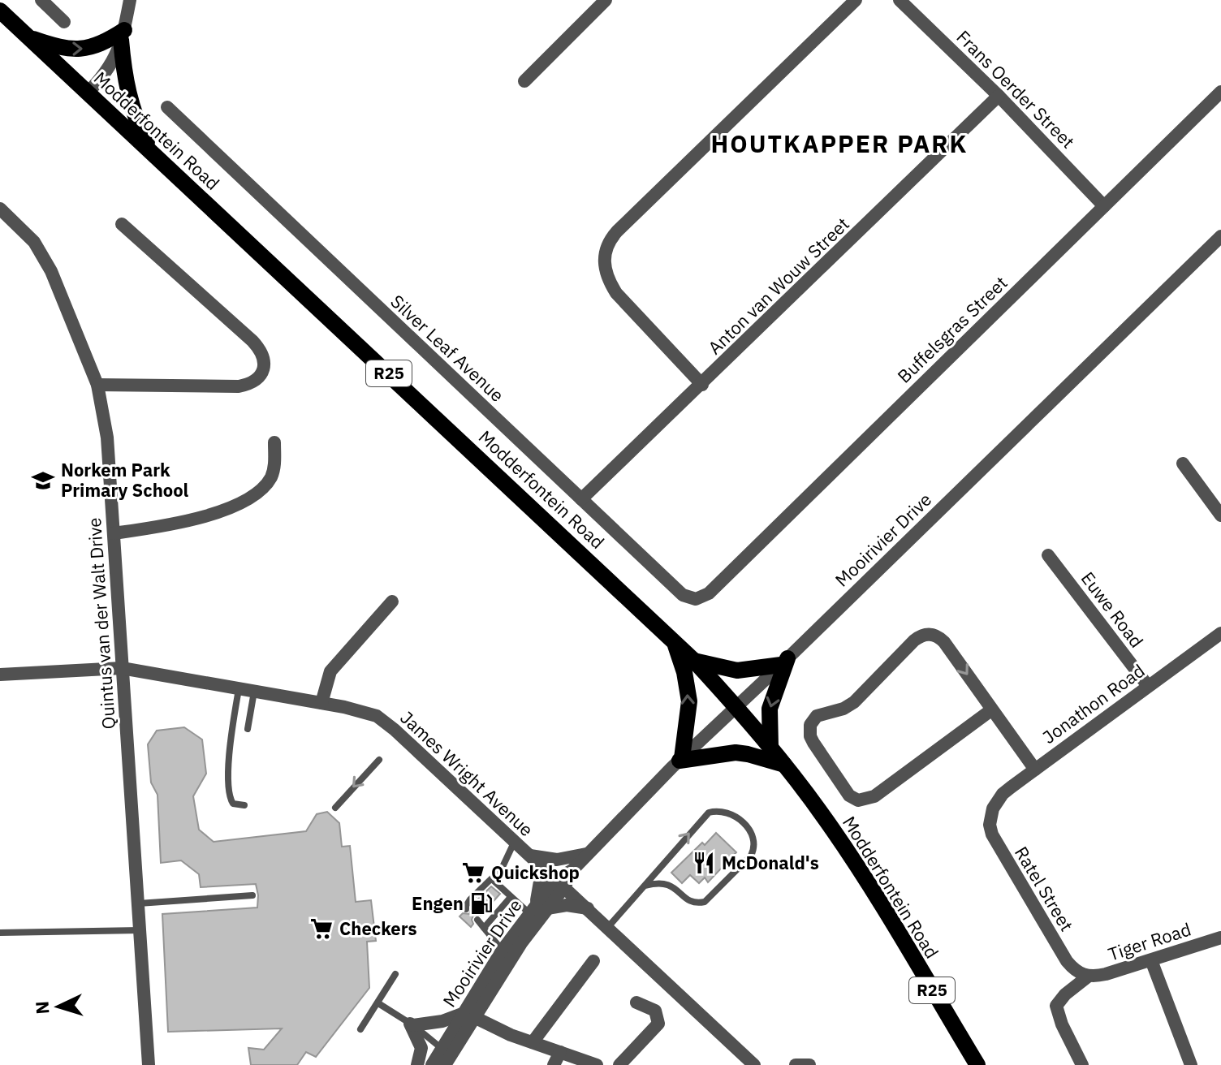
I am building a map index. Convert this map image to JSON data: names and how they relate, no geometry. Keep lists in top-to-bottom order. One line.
{"streets":{"main road":["Modderfontein Road","R25"],"street":["Frans Oerder Street","Anton van Wouw Street","Buffelsgras Street","Silver Leaf Avenue","Mooirivier Drive","Euwe Road","Quintus van der Walt Drive","Jonathon Road","James Wright Avenue","Ratel Street","Tiger Road"]},"crossings":[["Frans Oerder Street","Anton van Wouw Street"],["Frans Oerder Street","Buffelsgras Street"],["Modderfontein Road","Mooirivier Drive"],["Anton van Wouw Street","Silver Leaf Avenue"],["Buffelsgras Street","Silver Leaf Avenue"],["Mooirivier Drive","James Wright Avenue"],["Euwe Road","Jonathon Road"],["Quintus van der Walt Drive","James Wright Avenue"],["Jonathon Road","Ratel Street"],["Ratel Street","Tiger Road"]],"districts":["HOUTKAPPER PARK"],"places":{"school or university":["Norkem Park Primary School"],"restaurant":["McDonald's"],"supermarket":["Quickshop","Checkers"],"fuel station":["Engen"]},"north":"left"}
